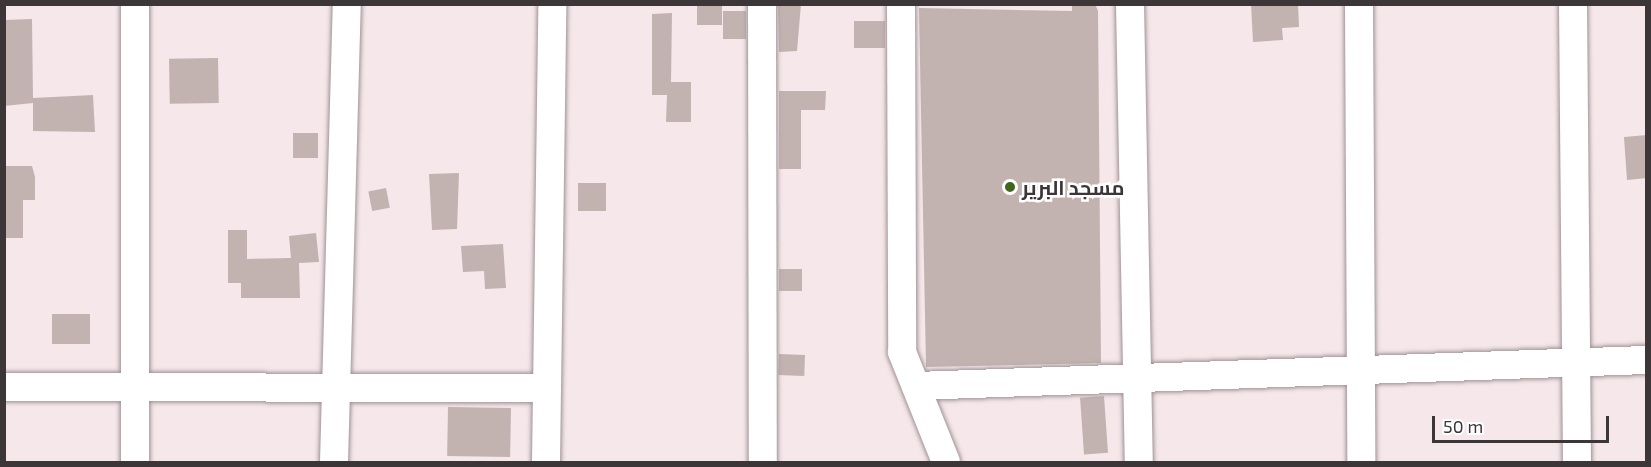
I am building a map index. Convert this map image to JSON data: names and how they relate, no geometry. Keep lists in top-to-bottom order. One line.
{"places":["مسجد البرير"],"scale_bar":"50 m"}
